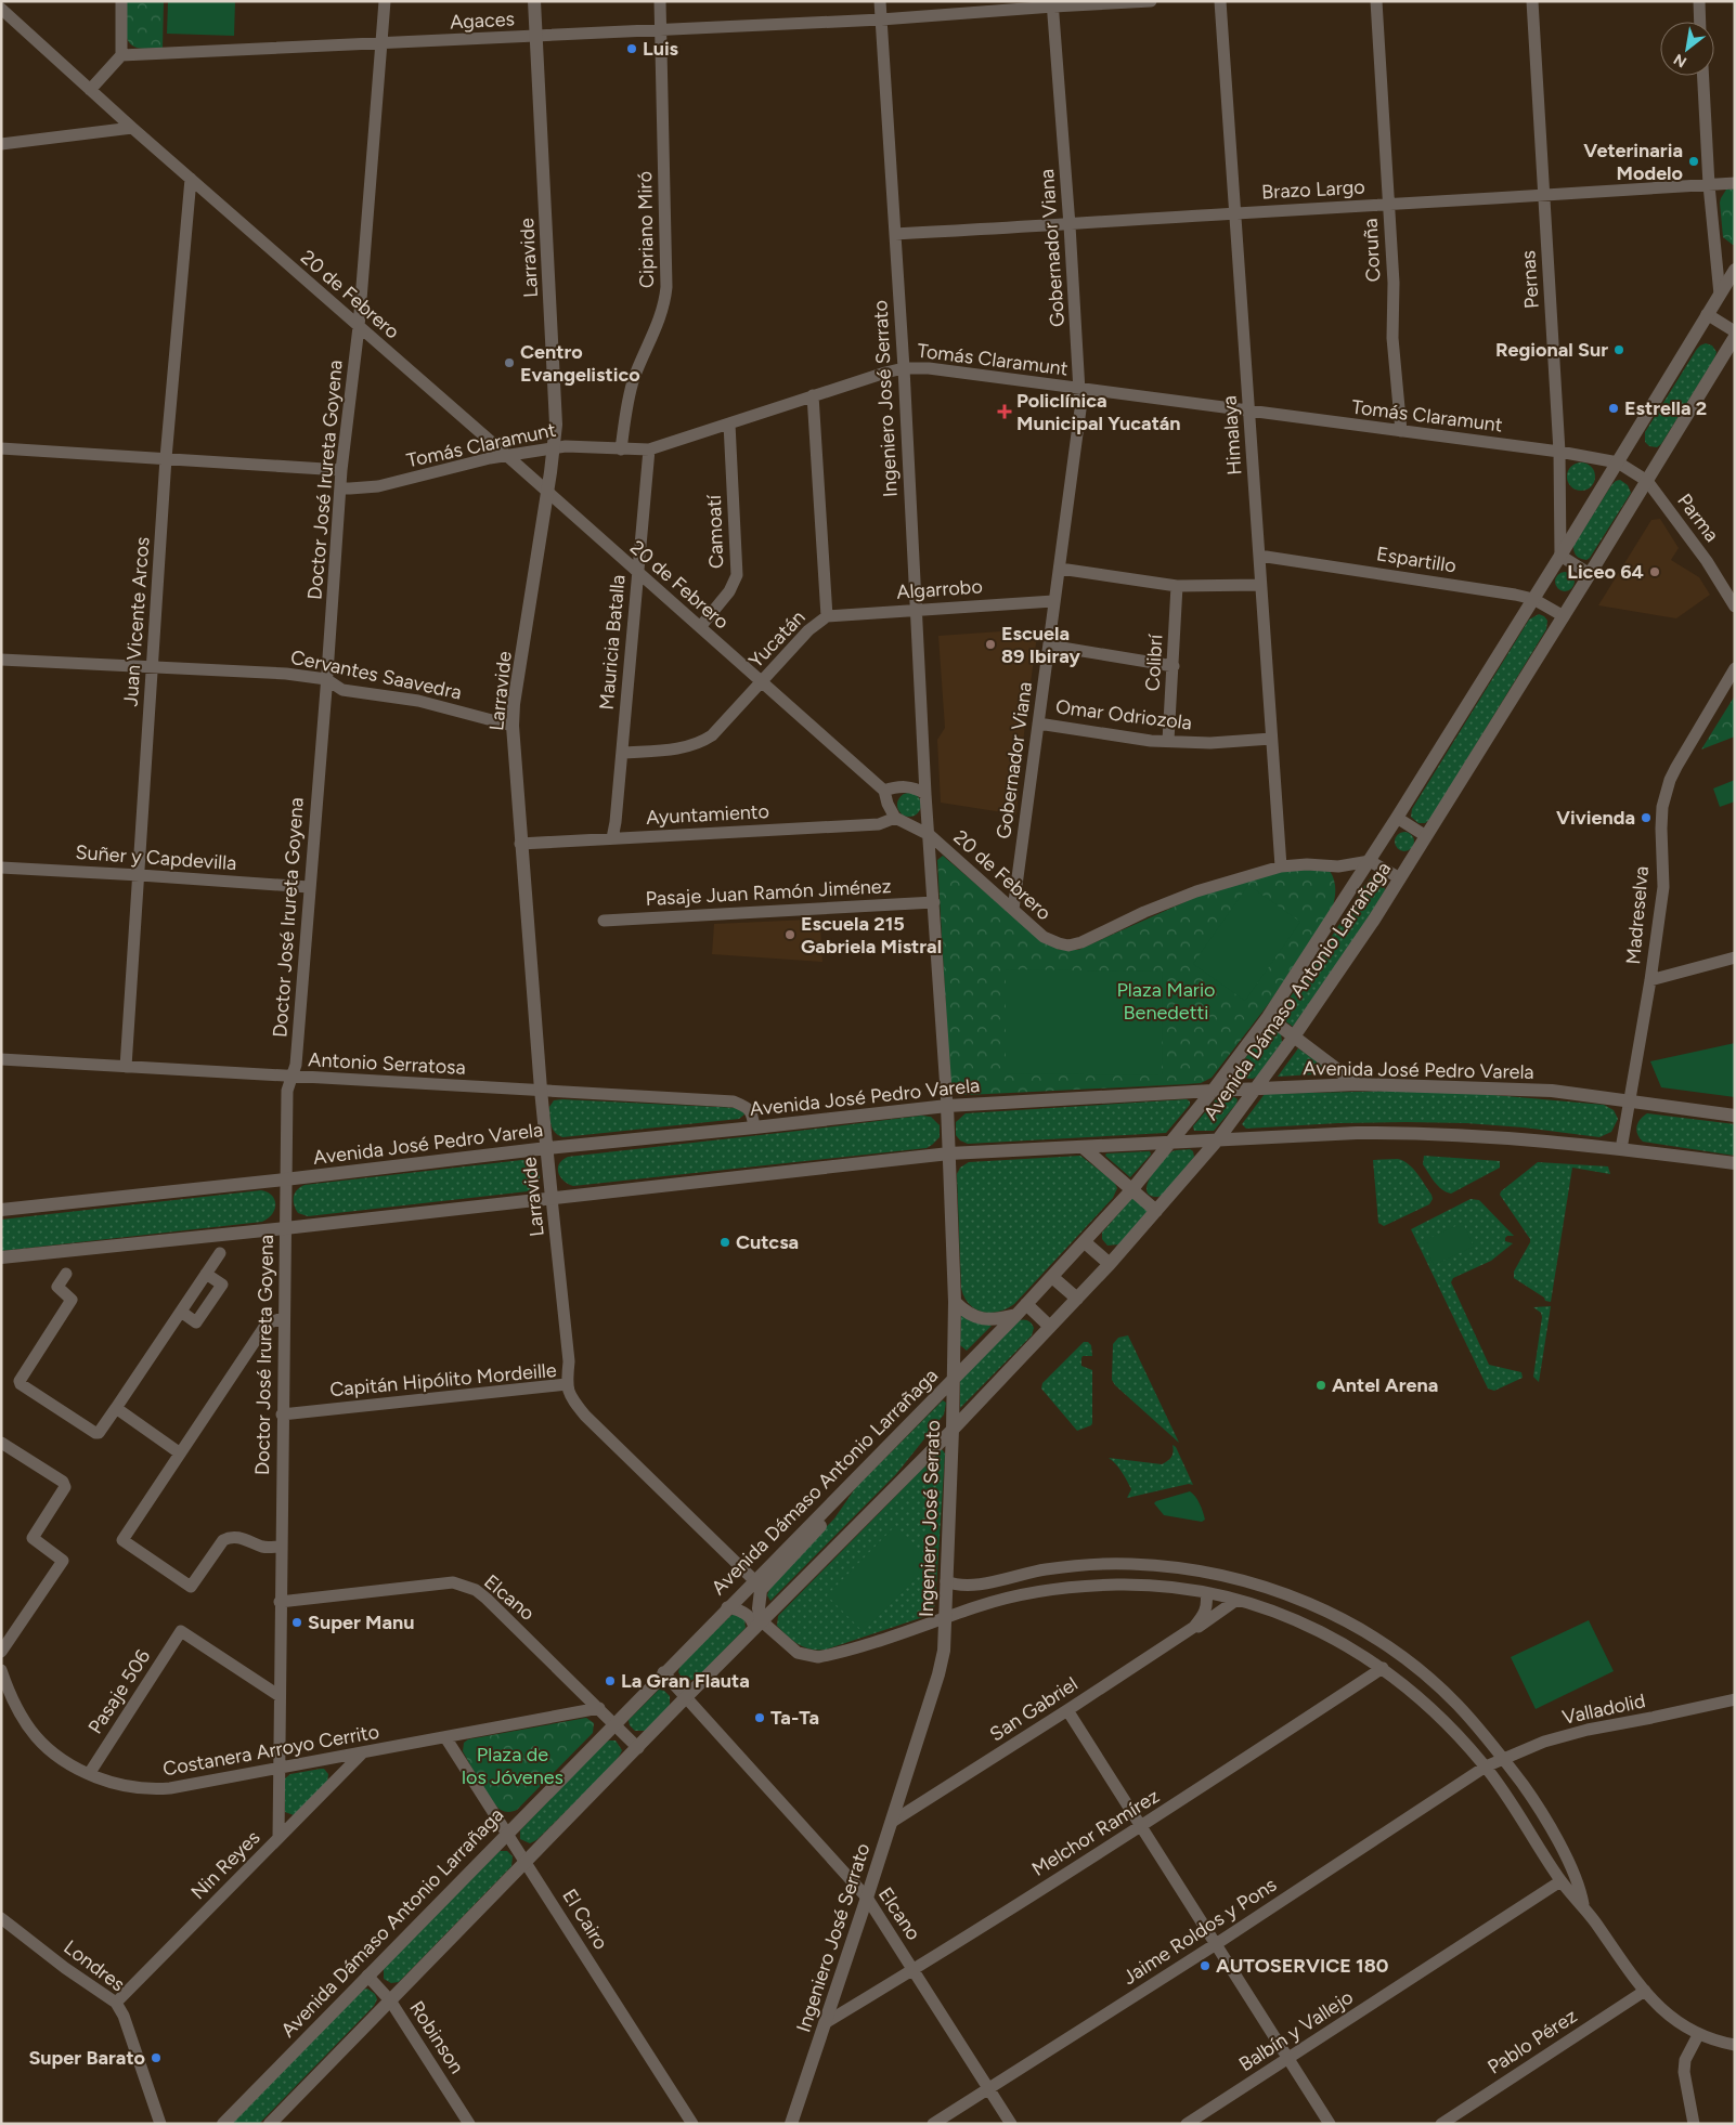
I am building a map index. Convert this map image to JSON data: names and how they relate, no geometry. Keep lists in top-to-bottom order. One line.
{"streets":{"street":["Agaces","Brazo Largo","Cipriano Miró","Gobernador Viana","Coruña","Larravide","Pernas","20 de Febrero","Tomás Claramunt","Ingeniero José Serrato","Himalaya","Doctor José Irureta Goyena","Parma","Camoatí","Espartillo","Algarrobo","Juan Vicente Arcos","Yucatán","Mauricia Batalla","Colibrí","Cervantes Saavedra","Omar Odriozola","Ayuntamiento","Suñer y Capdevilla","Pasaje Juan Ramón Jiménez","Madreselva","Avenida Dámaso Antonio Larrañaga","Antonio Serratosa","Avenida José Pedro Varela","Capitán Hipólito Mordeille","Elcano","Pasaje 506","San Gabriel","Valladolid","Costanera Arroyo Cerrito","Melchor Ramírez","Nin Reyes","El Cairo","Jaime Roldos y Pons","Londres","Balbín y Vallejo","Robinson","Pablo Pérez"]},"crossings":[["Agaces","Cipriano Miró"],["Agaces","Gobernador Viana"],["Agaces","Larravide"],["Agaces","Ingeniero José Serrato"],["Agaces","Doctor José Irureta Goyena"],["Brazo Largo","Gobernador Viana"],["Brazo Largo","Coruña"],["Brazo Largo","Pernas"],["Brazo Largo","Ingeniero José Serrato"],["Brazo Largo","Himalaya"],["Cipriano Miró","Tomás Claramunt"],["Gobernador Viana","20 de Febrero"],["Gobernador Viana","Tomás Claramunt"],["Gobernador Viana","Algarrobo"],["Gobernador Viana","Omar Odriozola"],["Coruña","Tomás Claramunt"],["Larravide","20 de Febrero"],["Larravide","Tomás Claramunt"],["Larravide","Cervantes Saavedra"],["Larravide","Ayuntamiento"],["Larravide","Antonio Serratosa"],["Larravide","Avenida José Pedro Varela"],["Larravide","Capitán Hipólito Mordeille"],["Pernas","Tomás Claramunt"],["Pernas","Avenida Dámaso Antonio Larrañaga"],["20 de Febrero","Tomás Claramunt"],["20 de Febrero","Ingeniero José Serrato"],["20 de Febrero","Himalaya"],["20 de Febrero","Doctor José Irureta Goyena"],["20 de Febrero","Camoatí"],["20 de Febrero","Juan Vicente Arcos"],["20 de Febrero","Yucatán"],["20 de Febrero","Mauricia Batalla"],["20 de Febrero","Ayuntamiento"],["20 de Febrero","Avenida Dámaso Antonio Larrañaga"],["Tomás Claramunt","Ingeniero José Serrato"],["Tomás Claramunt","Himalaya"],["Tomás Claramunt","Doctor José Irureta Goyena"],["Tomás Claramunt","Parma"],["Tomás Claramunt","Camoatí"],["Tomás Claramunt","Yucatán"],["Tomás Claramunt","Mauricia Batalla"],["Tomás Claramunt","Avenida Dámaso Antonio Larrañaga"],["Ingeniero José Serrato","Algarrobo"],["Ingeniero José Serrato","Pasaje Juan Ramón Jiménez"],["Ingeniero José Serrato","Avenida Dámaso Antonio Larrañaga"],["Ingeniero José Serrato","Avenida José Pedro Varela"],["Ingeniero José Serrato","Elcano"],["Ingeniero José Serrato","San Gabriel"],["Ingeniero José Serrato","Melchor Ramírez"],["Himalaya","Espartillo"],["Himalaya","Omar Odriozola"],["Doctor José Irureta Goyena","Cervantes Saavedra"],["Doctor José Irureta Goyena","Suñer y Capdevilla"],["Doctor José Irureta Goyena","Antonio Serratosa"],["Doctor José Irureta Goyena","Avenida José Pedro Varela"],["Doctor José Irureta Goyena","Capitán Hipólito Mordeille"],["Doctor José Irureta Goyena","Elcano"],["Doctor José Irureta Goyena","Pasaje 506"],["Doctor José Irureta Goyena","Costanera Arroyo Cerrito"],["Doctor José Irureta Goyena","Nin Reyes"],["Parma","Avenida Dámaso Antonio Larrañaga"],["Espartillo","Avenida Dámaso Antonio Larrañaga"],["Algarrobo","Yucatán"],["Juan Vicente Arcos","Cervantes Saavedra"],["Juan Vicente Arcos","Suñer y Capdevilla"],["Juan Vicente Arcos","Antonio Serratosa"],["Yucatán","Mauricia Batalla"],["Mauricia Batalla","Ayuntamiento"],["Colibrí","Omar Odriozola"],["Madreselva","Avenida José Pedro Varela"],["Avenida Dámaso Antonio Larrañaga","Avenida José Pedro Varela"],["Avenida Dámaso Antonio Larrañaga","Capitán Hipólito Mordeille"],["Avenida Dámaso Antonio Larrañaga","Elcano"],["Avenida Dámaso Antonio Larrañaga","El Cairo"],["Avenida Dámaso Antonio Larrañaga","Robinson"],["Antonio Serratosa","Avenida José Pedro Varela"],["Elcano","Costanera Arroyo Cerrito"],["Elcano","Melchor Ramírez"],["Elcano","Jaime Roldos y Pons"],["Pasaje 506","Costanera Arroyo Cerrito"],["Valladolid","Jaime Roldos y Pons"],["Costanera Arroyo Cerrito","Nin Reyes"],["Costanera Arroyo Cerrito","El Cairo"],["Nin Reyes","Londres"]],"parks":["Plaza Mario Benedetti","Plaza de los Jóvenes"],"places":{"other":["Luis","Veterinaria Modelo","Regional Sur","Centro Evangelistico","Estrella 2","Liceo 64","Escuela 89 Ibiray","Vivienda","Escuela 215 Gabriela Mistral","Cutcsa","Antel Arena","Super Manu","La Gran Flauta","Ta-Ta","AUTOSERVICE 180","Super Barato"],"health":["Policlínica Municipal Yucatán"]},"north":"bottom left"}
